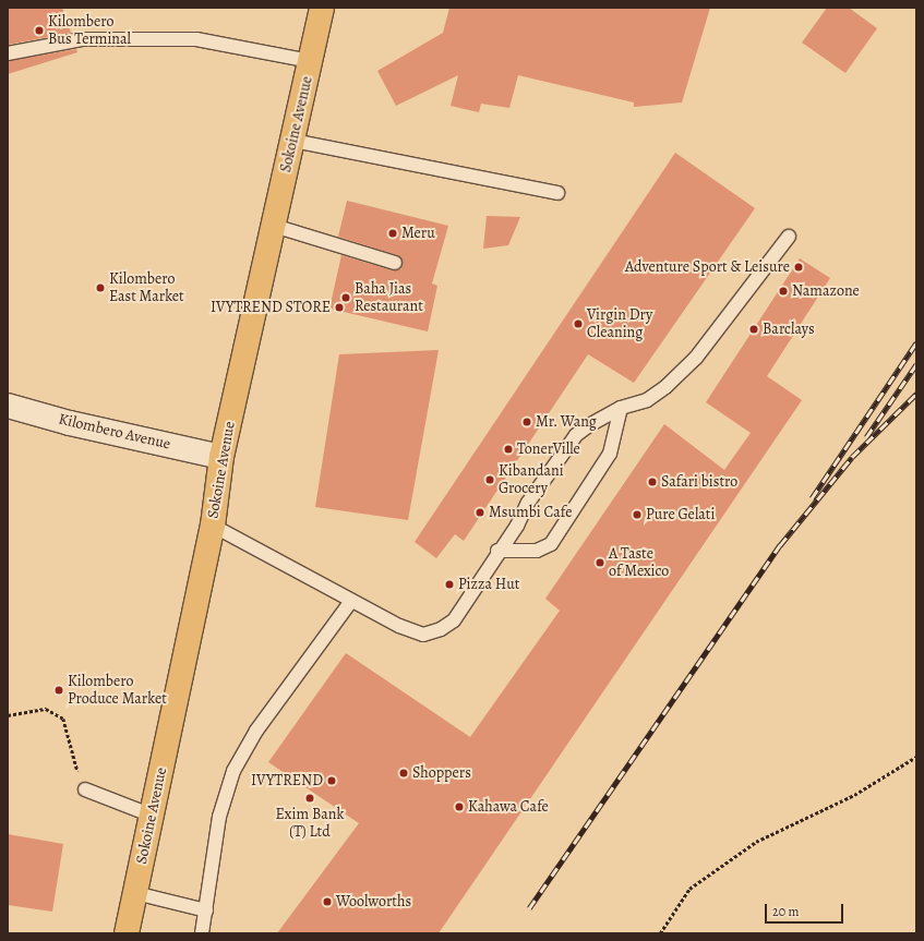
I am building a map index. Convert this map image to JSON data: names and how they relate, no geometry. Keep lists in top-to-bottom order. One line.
{"streets":{"main road":["Sokoine Avenue"],"street":["Kilombero Avenue"]},"crossings":[["Sokoine Avenue","Kilombero Avenue"]],"places":["Kilombero Bus Terminal","Meru","Adventure Sport & Leisure","Kilombero East Market","Namazone","Baha Jias Restaurant","IVYTREND STORE","Virgin Dry Cleaning","Barclays","Mr. Wang","TonerVille","Kibandani Grocery","Safari bistro","Msumbi Cafe","Pure Gelati","A Taste of Mexico","Pizza Hut","Kilombero Produce Market","Shoppers","IVYTREND","Exim Bank (T) Ltd","Kahawa Cafe","Woolworths"],"scale_bar":"20 m"}
